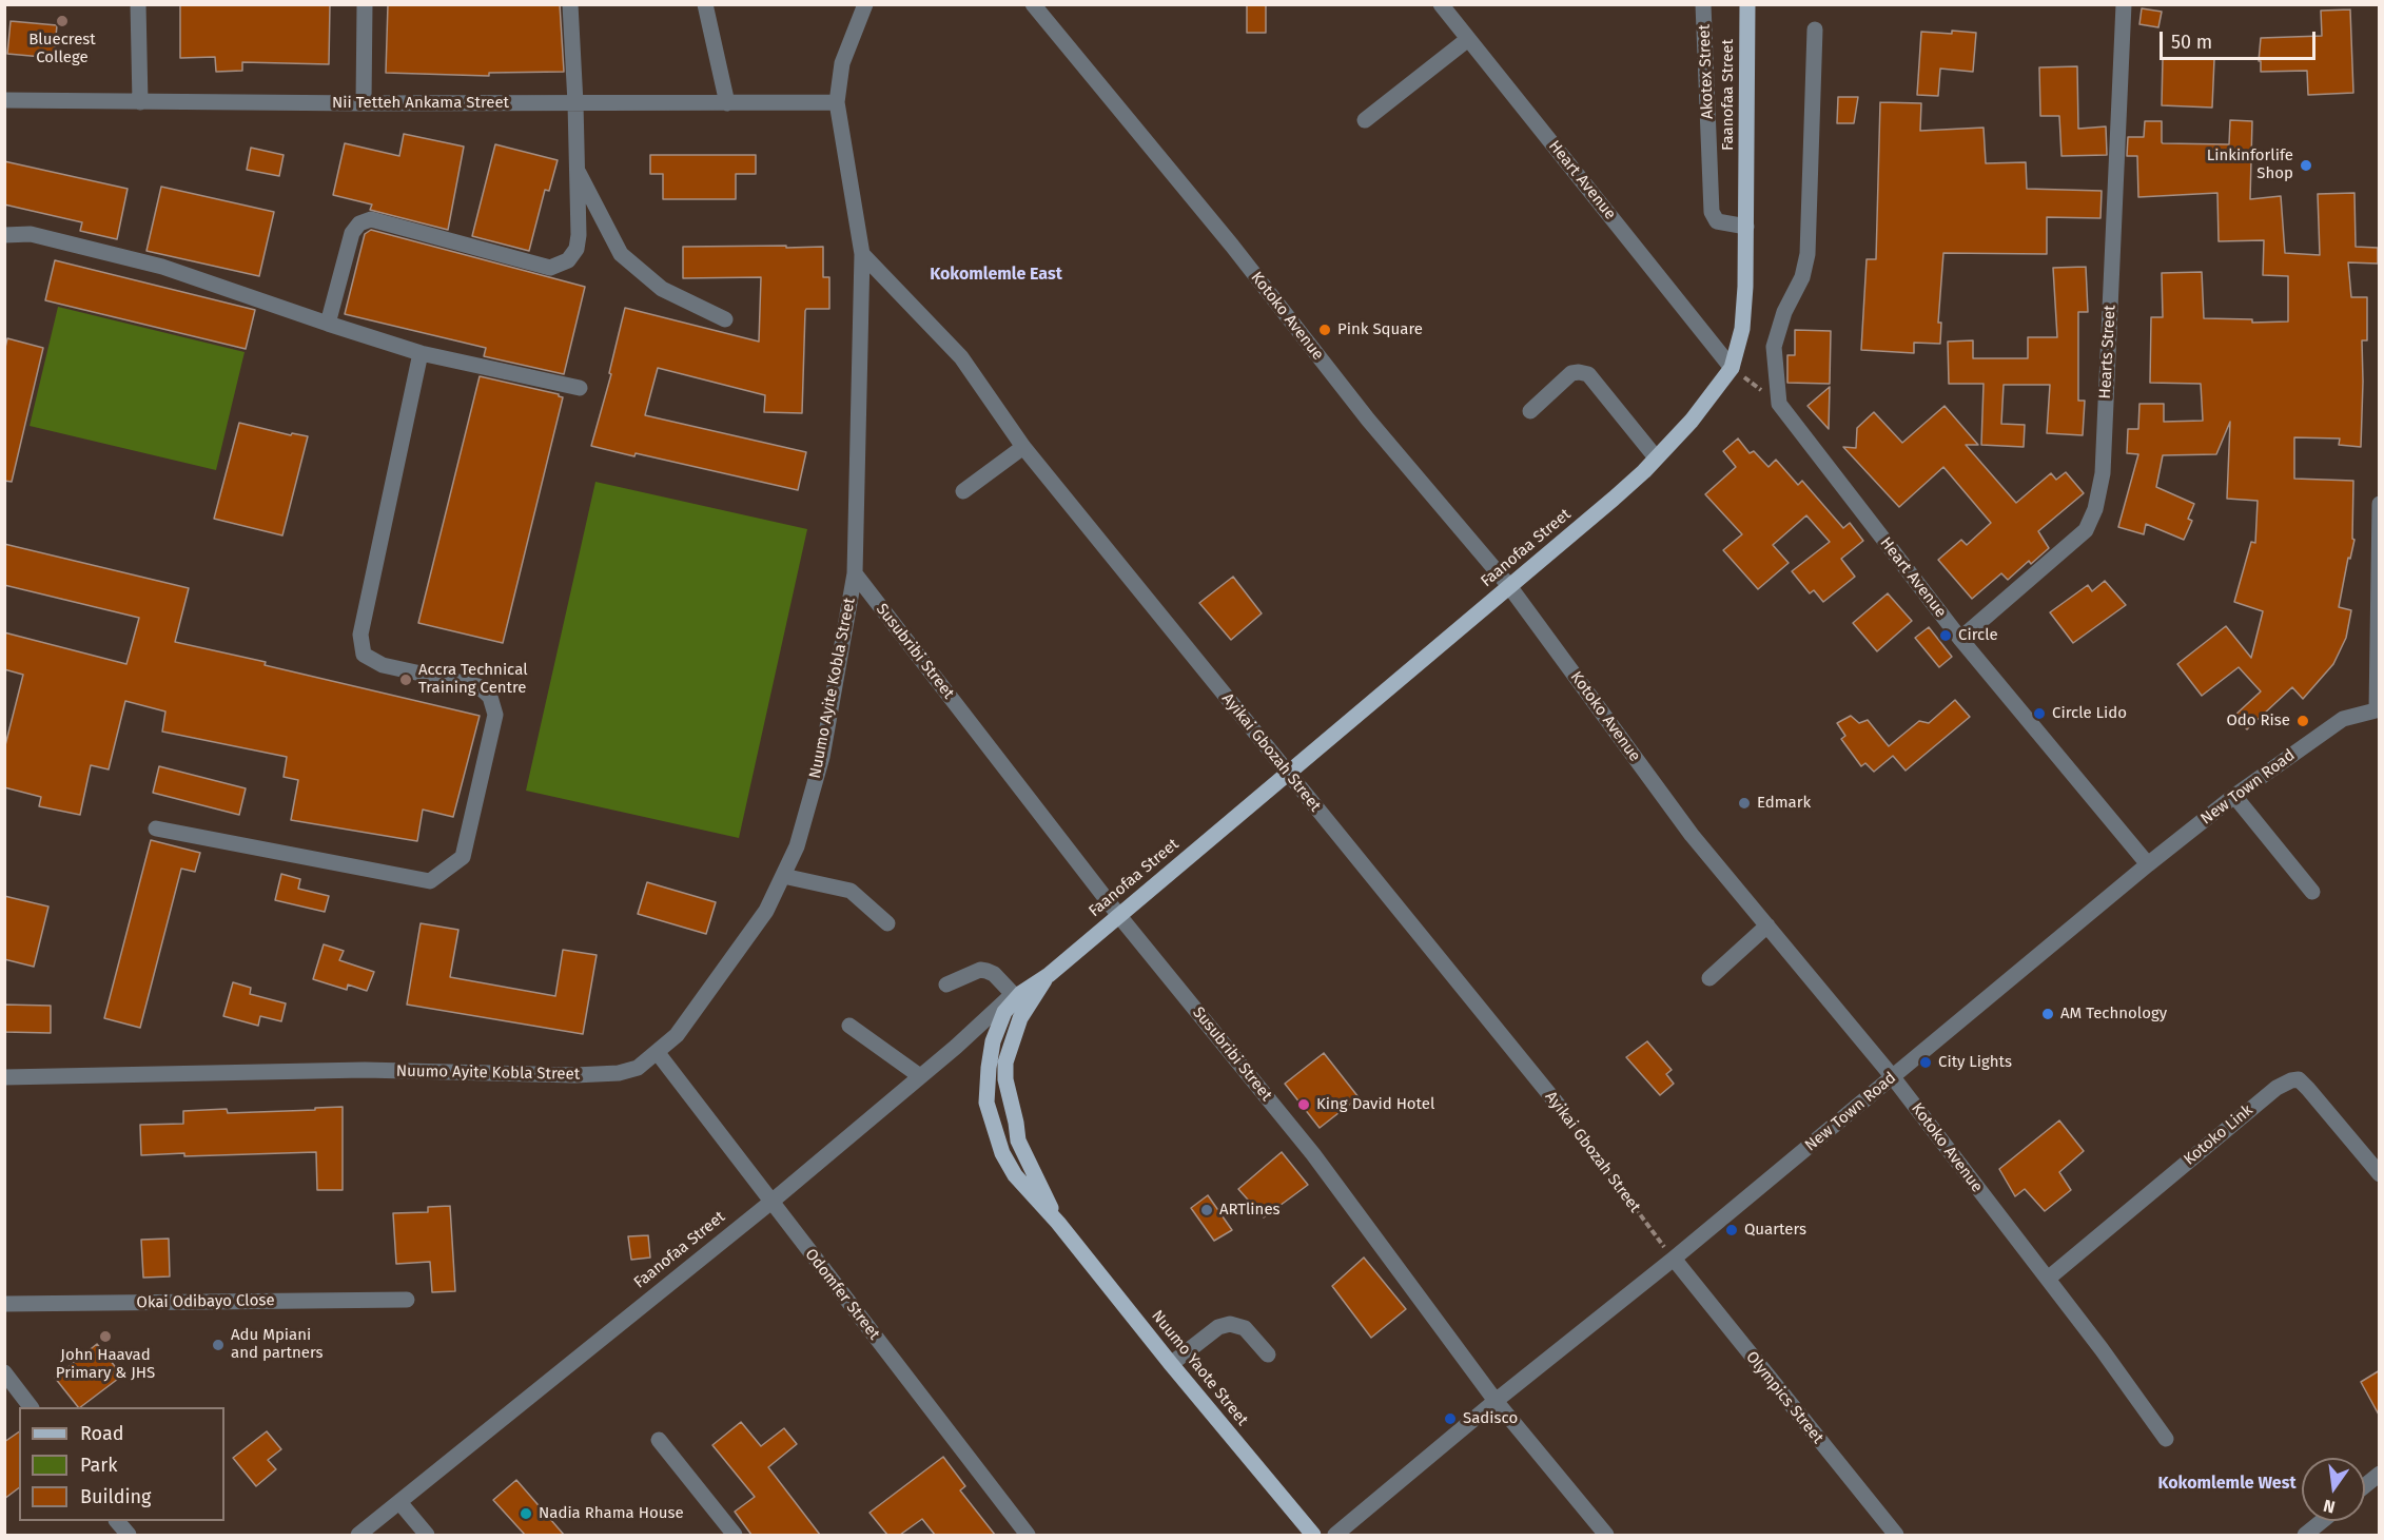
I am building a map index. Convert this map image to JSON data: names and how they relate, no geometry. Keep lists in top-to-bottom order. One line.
{"streets":{"main road":["Faanofaa Street","Nuumo Yaote Street"],"street":["Akotex Street","Nii Tetteh Ankama Street","Heart Avenue","Kotoko Avenue","Hearts Street","Susubribi Street","Nuumo Ayite Kobla Street","Ayikai Gbozah Street","New Town Road","Kotoko Link","Odomfer Street","Okai Odibayo Close","Olympics Street"]},"crossings":[["Akotex Street","Faanofaa Street"],["Faanofaa Street","Heart Avenue"],["Faanofaa Street","Kotoko Avenue"],["Faanofaa Street","Susubribi Street"],["Faanofaa Street","Ayikai Gbozah Street"],["Faanofaa Street","Odomfer Street"],["Faanofaa Street","Nuumo Yaote Street"],["Nii Tetteh Ankama Street","Nuumo Ayite Kobla Street"],["Heart Avenue","Hearts Street"],["Heart Avenue","New Town Road"],["Kotoko Avenue","New Town Road"],["Kotoko Avenue","Kotoko Link"],["Susubribi Street","Nuumo Ayite Kobla Street"],["Susubribi Street","New Town Road"],["Nuumo Ayite Kobla Street","Ayikai Gbozah Street"],["Nuumo Ayite Kobla Street","Odomfer Street"],["Ayikai Gbozah Street","New Town Road"],["Ayikai Gbozah Street","Olympics Street"],["New Town Road","Olympics Street"]],"districts":["Kokomlemle East","Kokomlemle West"],"places":["Bluecrest College","Linkinforlife Shop","Pink Square","Circle","Accra Technical Training Centre","Circle Lido","Odo Rise","Edmark","AM Technology","City Lights","King David Hotel","ARTlines","Quarters","John Haavad Primary & JHS","Adu Mpiani and partners","Sadisco","Nadia Rhama House"],"legend":["Road","Park","Building"],"scale_bar":"50 m","north":"bottom"}
